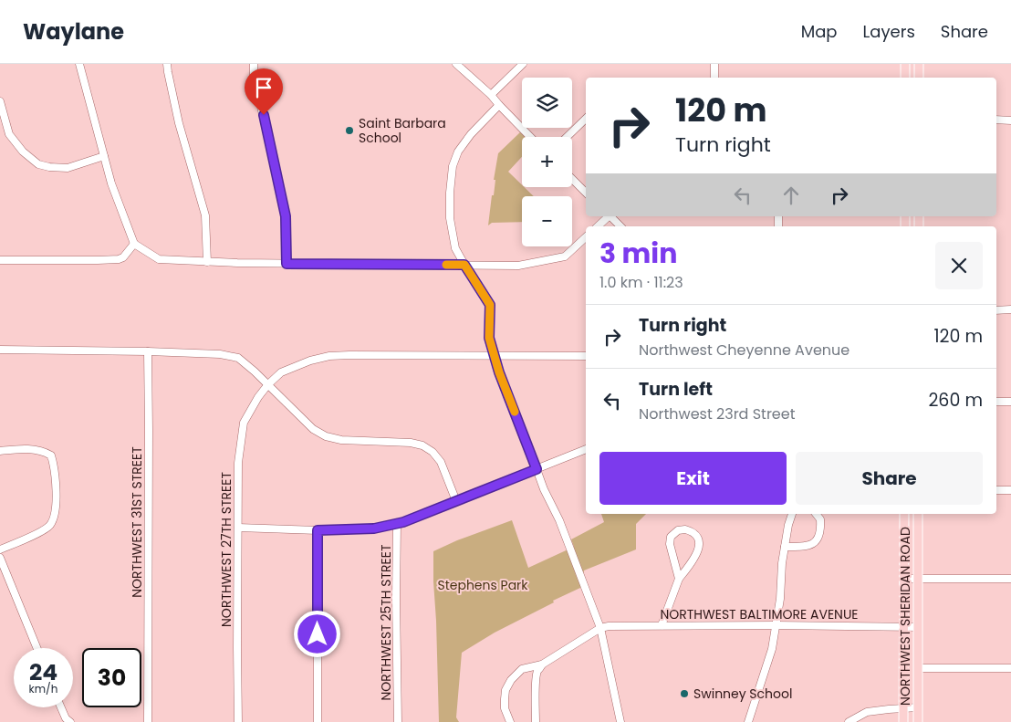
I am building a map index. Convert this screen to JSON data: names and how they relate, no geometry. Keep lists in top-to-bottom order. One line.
{"streets":{"main road":["NORTHWEST SHERIDAN ROAD"],"street":["NORTHWEST 31ST STREET","NORTHWEST 27TH STREET","NORTHWEST BALTIMORE AVENUE","NORTHWEST 25TH STREET"]},"crossings":[["NORTHWEST BALTIMORE AVENUE","NORTHWEST SHERIDAN ROAD"]],"parks":["Stephens Park"],"places":["Saint Barbara School","Swinney School"],"page":{"header":"Waylane","nav":["Map","Layers","Share"],"map_buttons":["+","−"],"turn":["120 m","Turn right"],"heading":["3 min","1.0 km · 11:23"],"list":[{"name":"Turn right","note":"Northwest Cheyenne Avenue","value":"120 m"},{"name":"Turn left","note":"Northwest 23rd Street","value":"260 m"}],"buttons":["Exit","Share"],"speed":"24 km/h","limit":"30"}}
